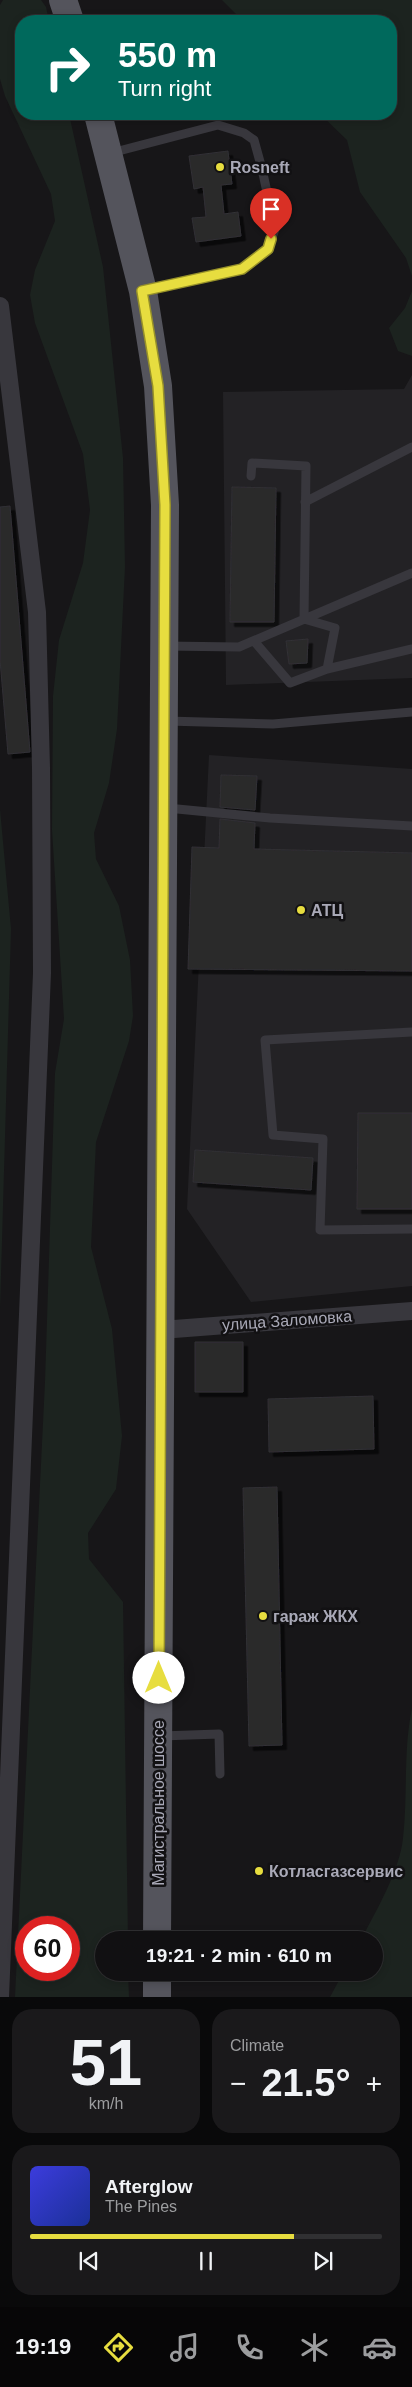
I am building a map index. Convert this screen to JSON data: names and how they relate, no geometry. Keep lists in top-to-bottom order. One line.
{"streets":{"main road":["Магистральное шоссе"],"street":["улица Заломовка"]},"crossings":[["улица Заломовка","Магистральное шоссе"]],"places":["Rosneft","АТЦ","гараж ЖКХ","Котласгазсервис"],"page":{"turn":["550 m","Turn right"],"limit":"60","trip":"19:21 · 2 min · 610 m","tile":[["51","km/h"],"Climate"],"heat":["−","21.5°","+"],"song":["Afterglow","The Pines"],"tabs":"19:19"}}
